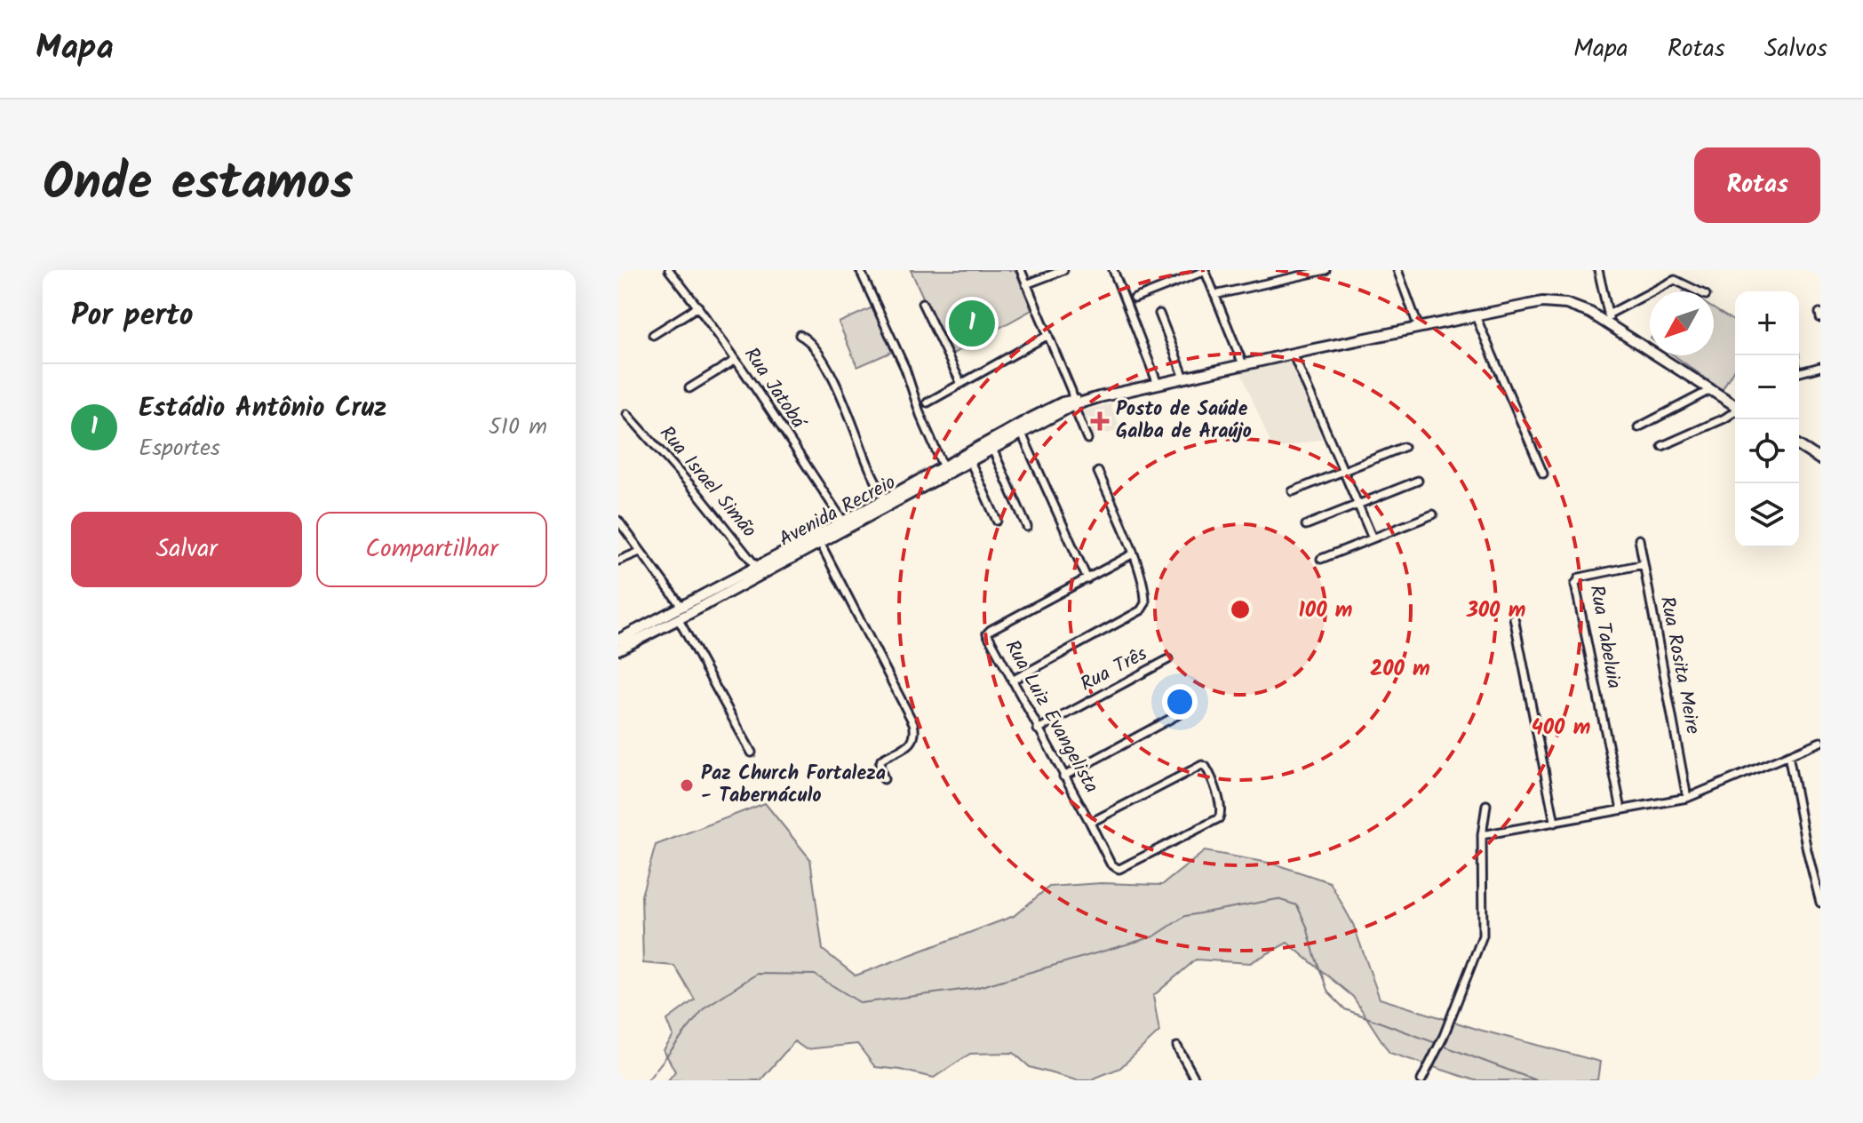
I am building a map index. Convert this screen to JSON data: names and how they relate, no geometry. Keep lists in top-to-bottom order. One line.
{"streets":{"main road":["Avenida Recreio"],"street":["Rua Jatobá","Rua Israel Simão","Rua Tabeluia","Rua Rosita Meire","Rua Três","Rua Luiz Evangelista"]},"crossings":[["Rua Jatobá","Avenida Recreio"],["Rua Israel Simão","Avenida Recreio"],["Rua Tabeluia","Rua Rosita Meire"],["Rua Três","Rua Luiz Evangelista"]],"places":{"health":["Posto de Saúde Galba de Araújo"],"other":["Paz Church Fortaleza - Tabernáculo"]},"north":"bottom left","page":{"header":"Mapa","nav":["Mapa","Rotas","Salvos"],"title":"Onde estamos","buttons":["Rotas",["Salvar","Compartilhar"]],"heading":"Por perto","map_buttons":["+","−"],"pins":"1","list":[{"mark":"1","name":"Estádio Antônio Cruz","note":"Esportes","value":"510 m"}]},"rings":["100 m","300 m","200 m","400 m"]}
